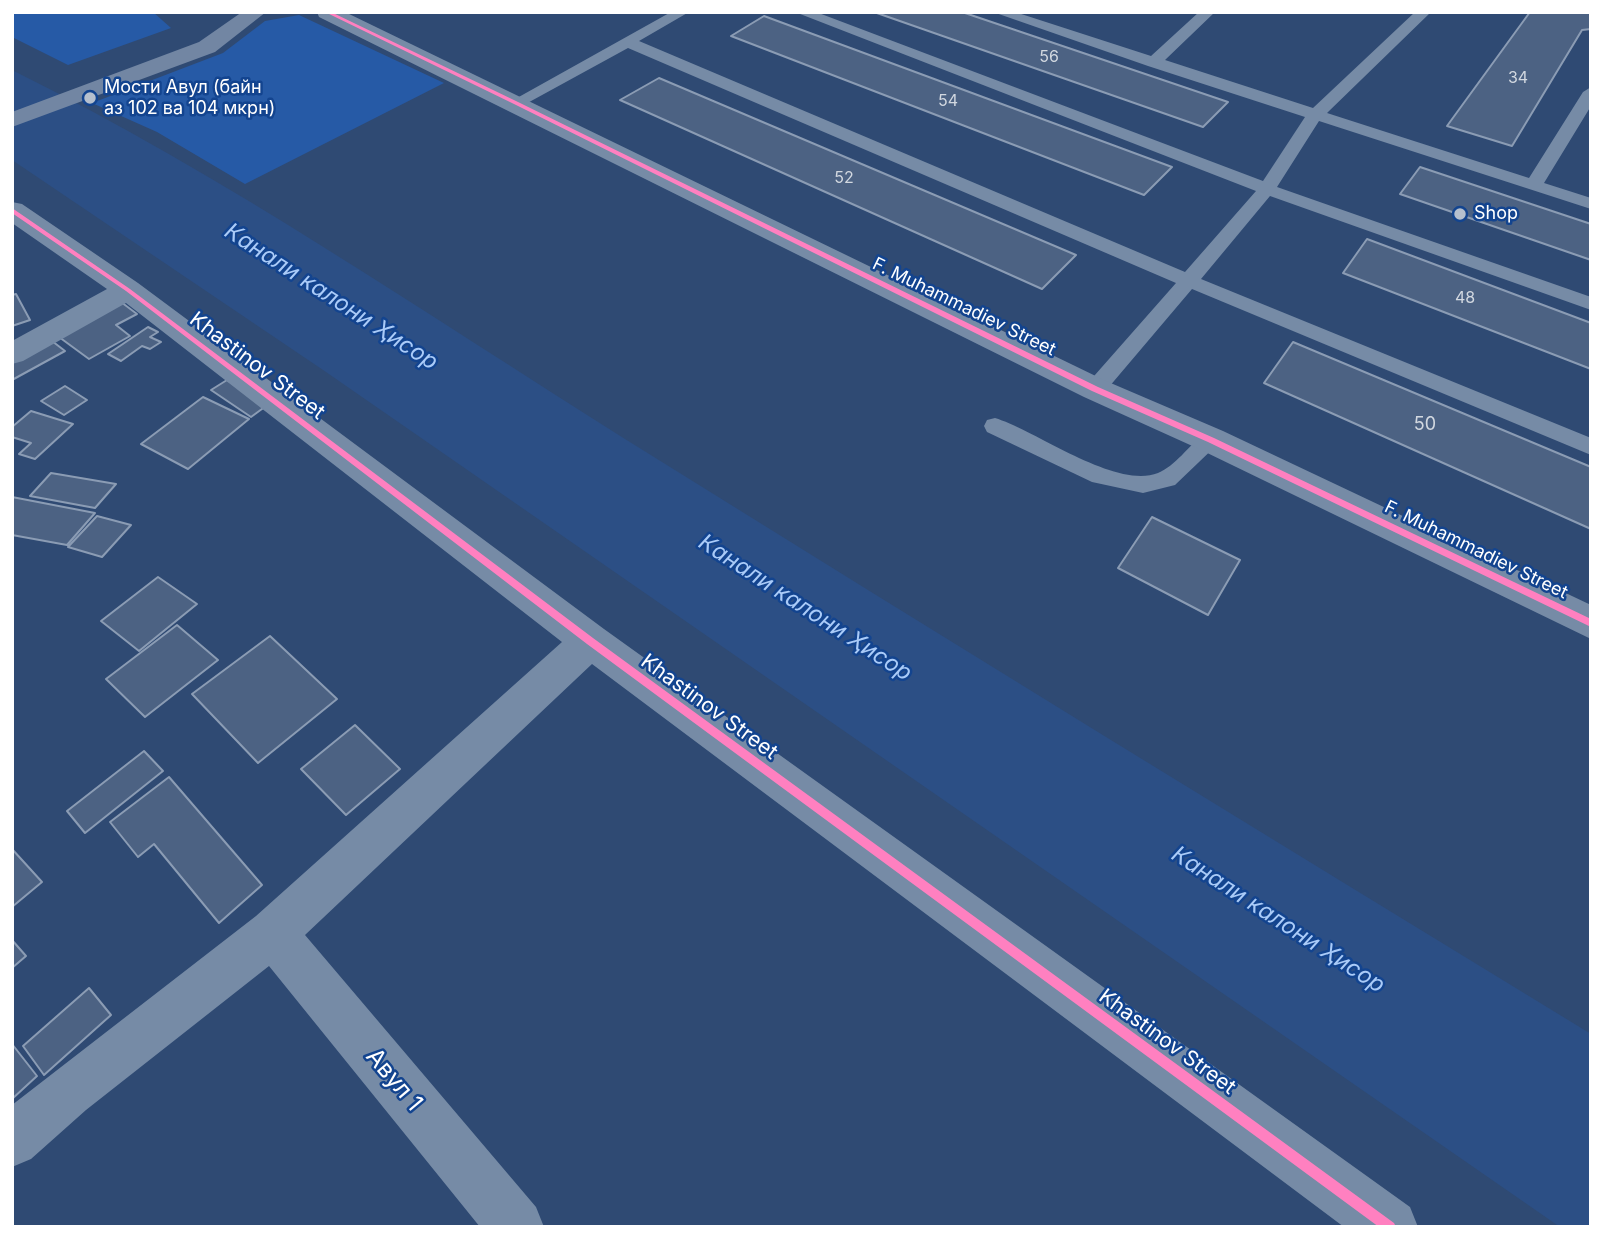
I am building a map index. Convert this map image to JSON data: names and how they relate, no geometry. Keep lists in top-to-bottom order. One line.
{"streets":{"street":["F. Muhammadiev Street","Khastinov Street","Авул 1"]},"water":["Канали калони Ҳисор"],"places":["Мости Авул (байн аз 102 ва 104 мкрн)","Shop"],"house_numbers":["56","34","54","52","48","50"]}
